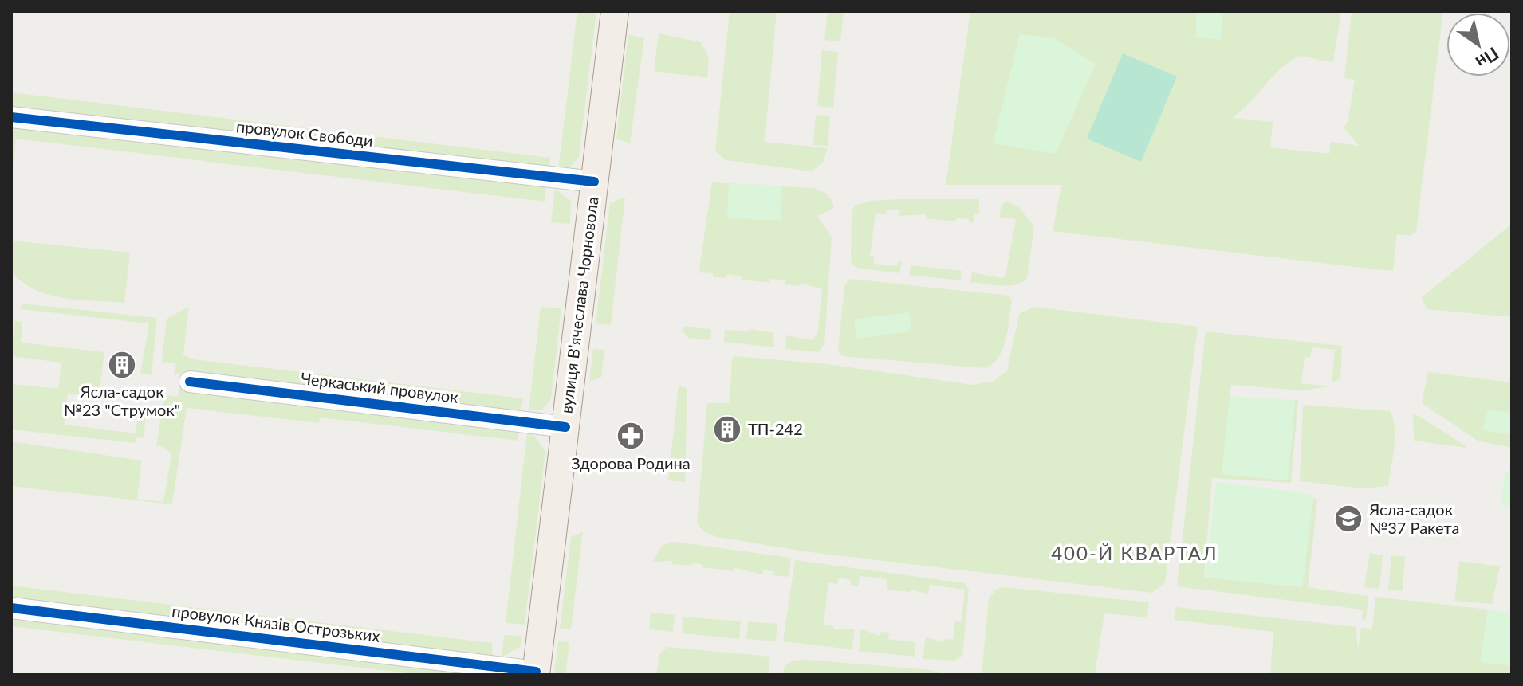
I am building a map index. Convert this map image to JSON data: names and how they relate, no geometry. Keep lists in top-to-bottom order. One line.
{"streets":{"main road":["вулиця Вʼячеслава Чорновола"],"street":["провулок Свободи","Черкаський провулок","провулок Князів Острозьких"]},"crossings":[["провулок Свободи","вулиця Вʼячеслава Чорновола"],["вулиця Вʼячеслава Чорновола","Черкаський провулок"],["вулиця Вʼячеслава Чорновола","провулок Князів Острозьких"]],"districts":["400-Й КВАРТАЛ"],"places":{"building":["Ясла-садок №23 \"Струмок\"","ТП-242"],"pharmacy":["Здорова Родина"],"school or university":["Ясла-садок №37 Ракета"]},"north":"bottom right"}
